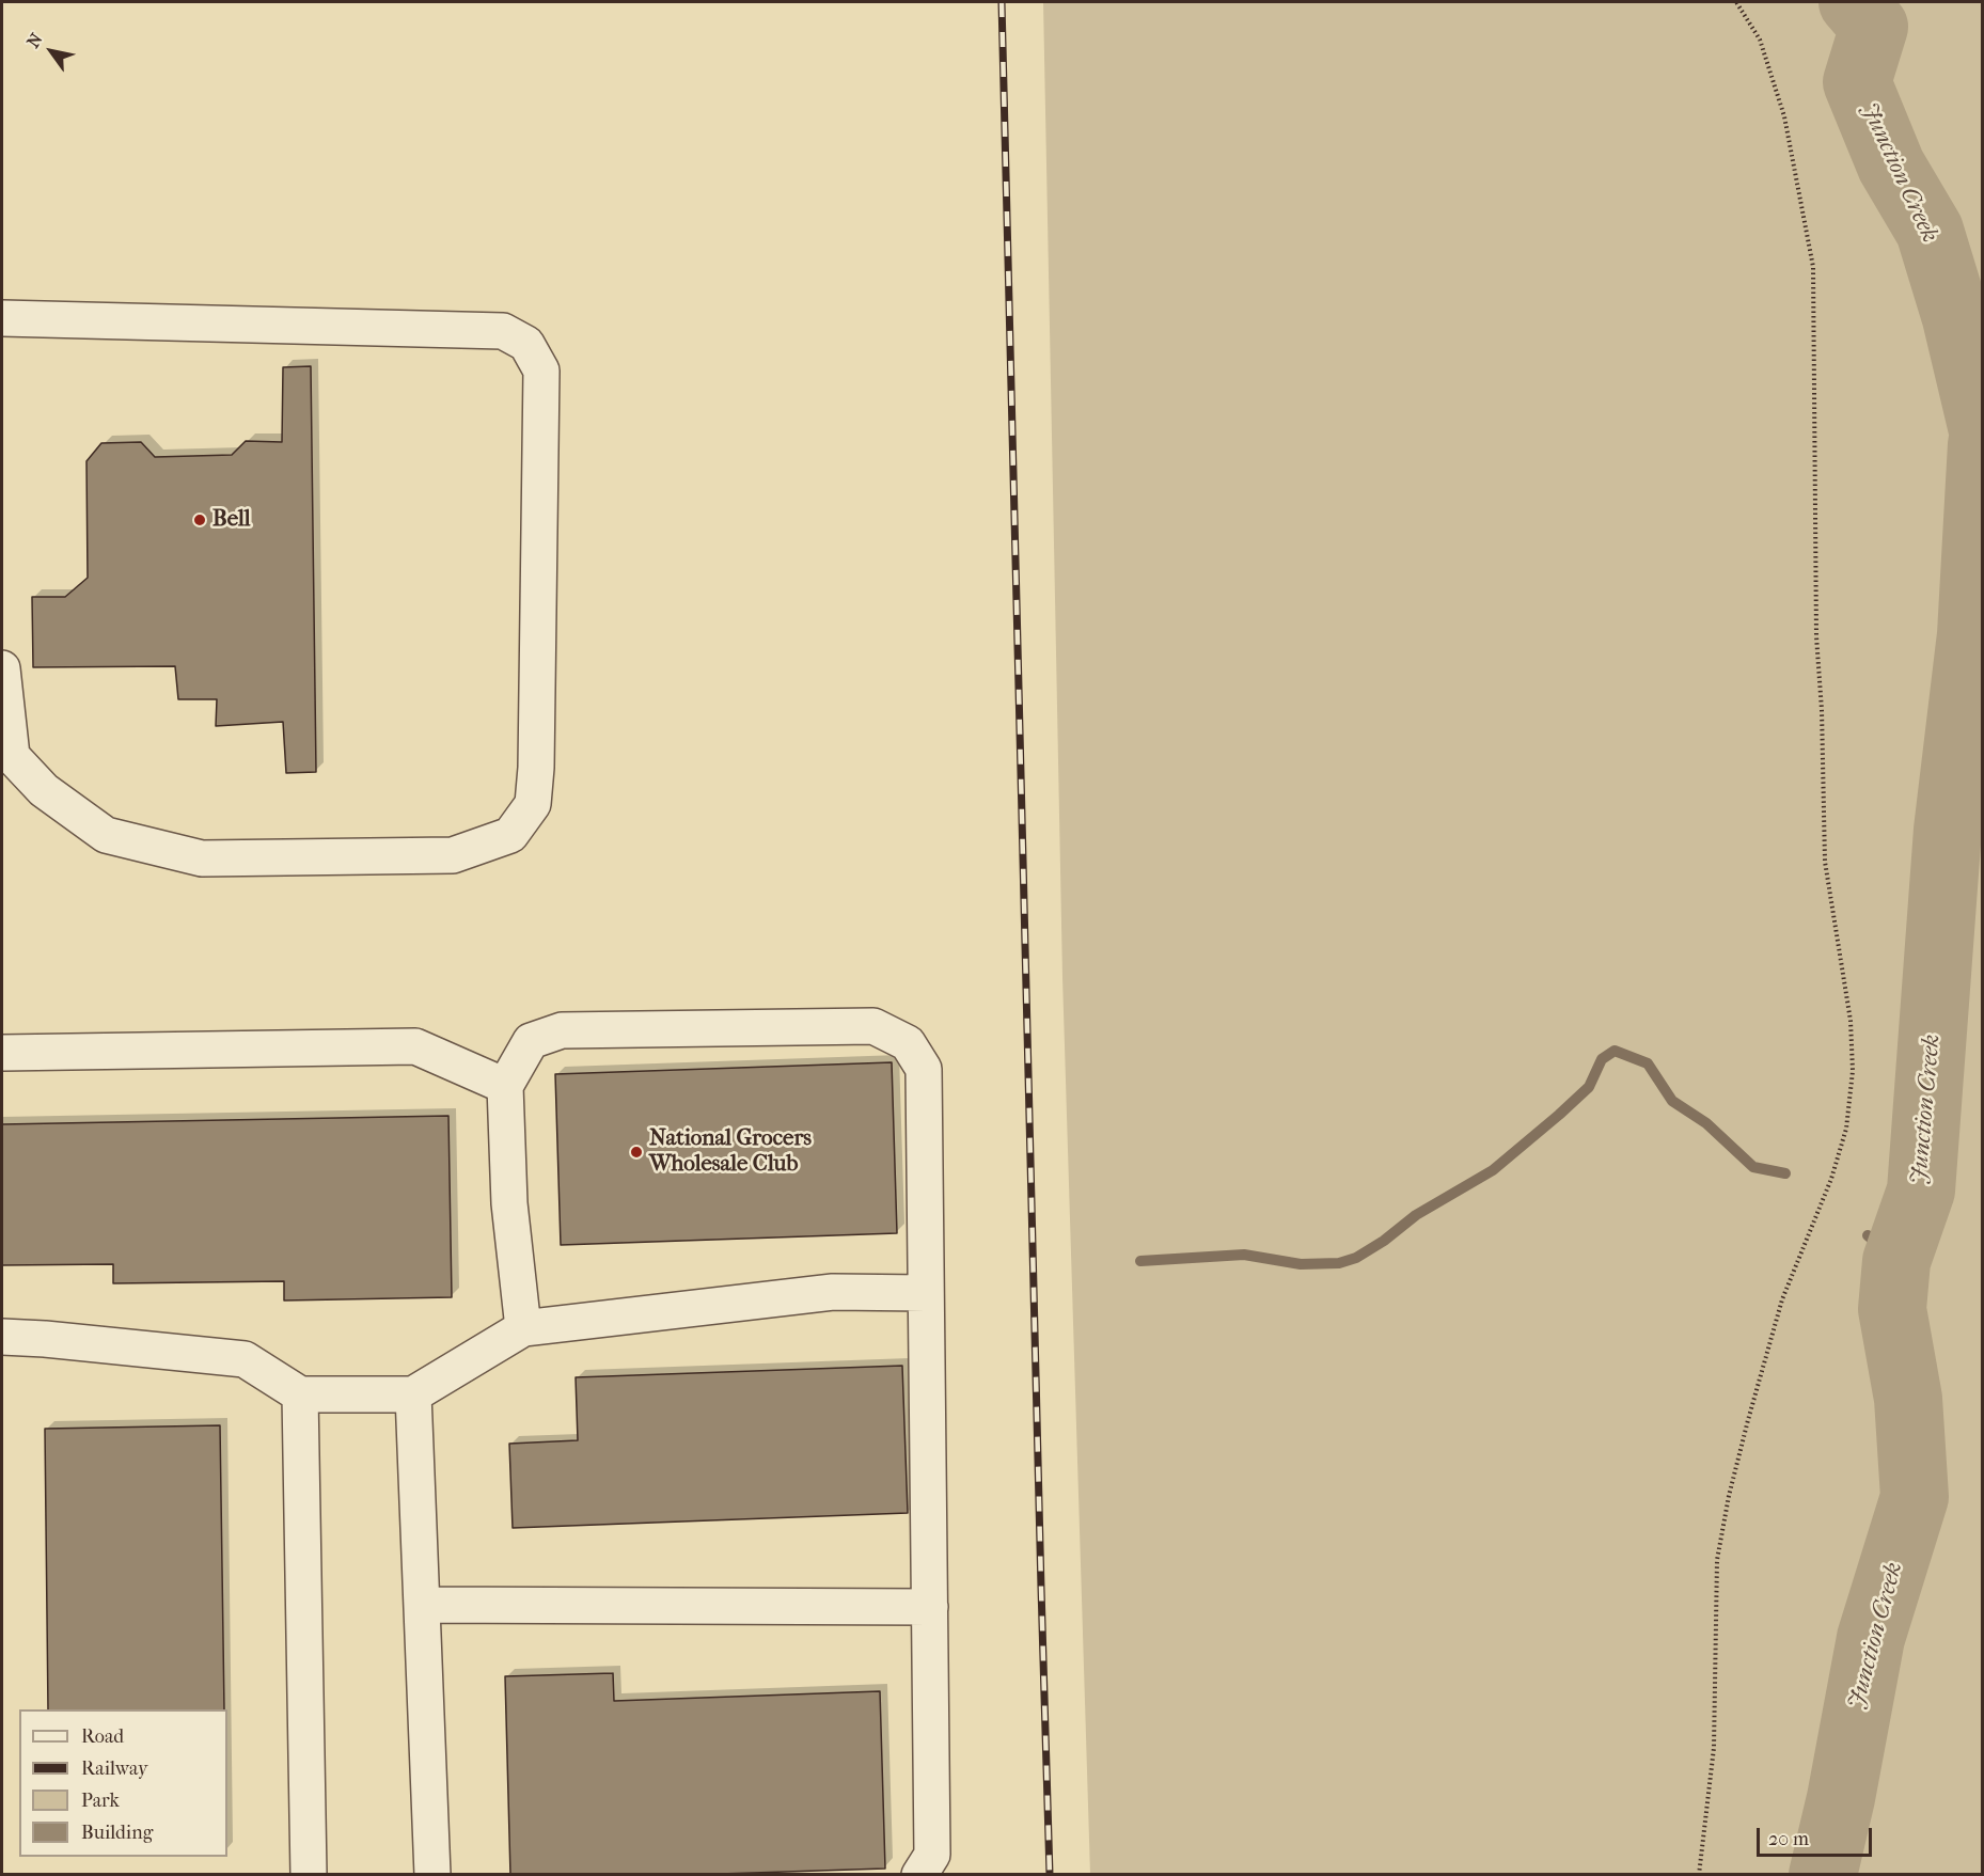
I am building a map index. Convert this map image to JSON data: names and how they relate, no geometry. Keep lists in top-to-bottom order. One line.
{"water":["Junction Creek"],"places":["Bell","National Grocers Wholesale Club"],"legend":["Road","Railway","Park","Building"],"scale_bar":"20 m","north":"top left"}
